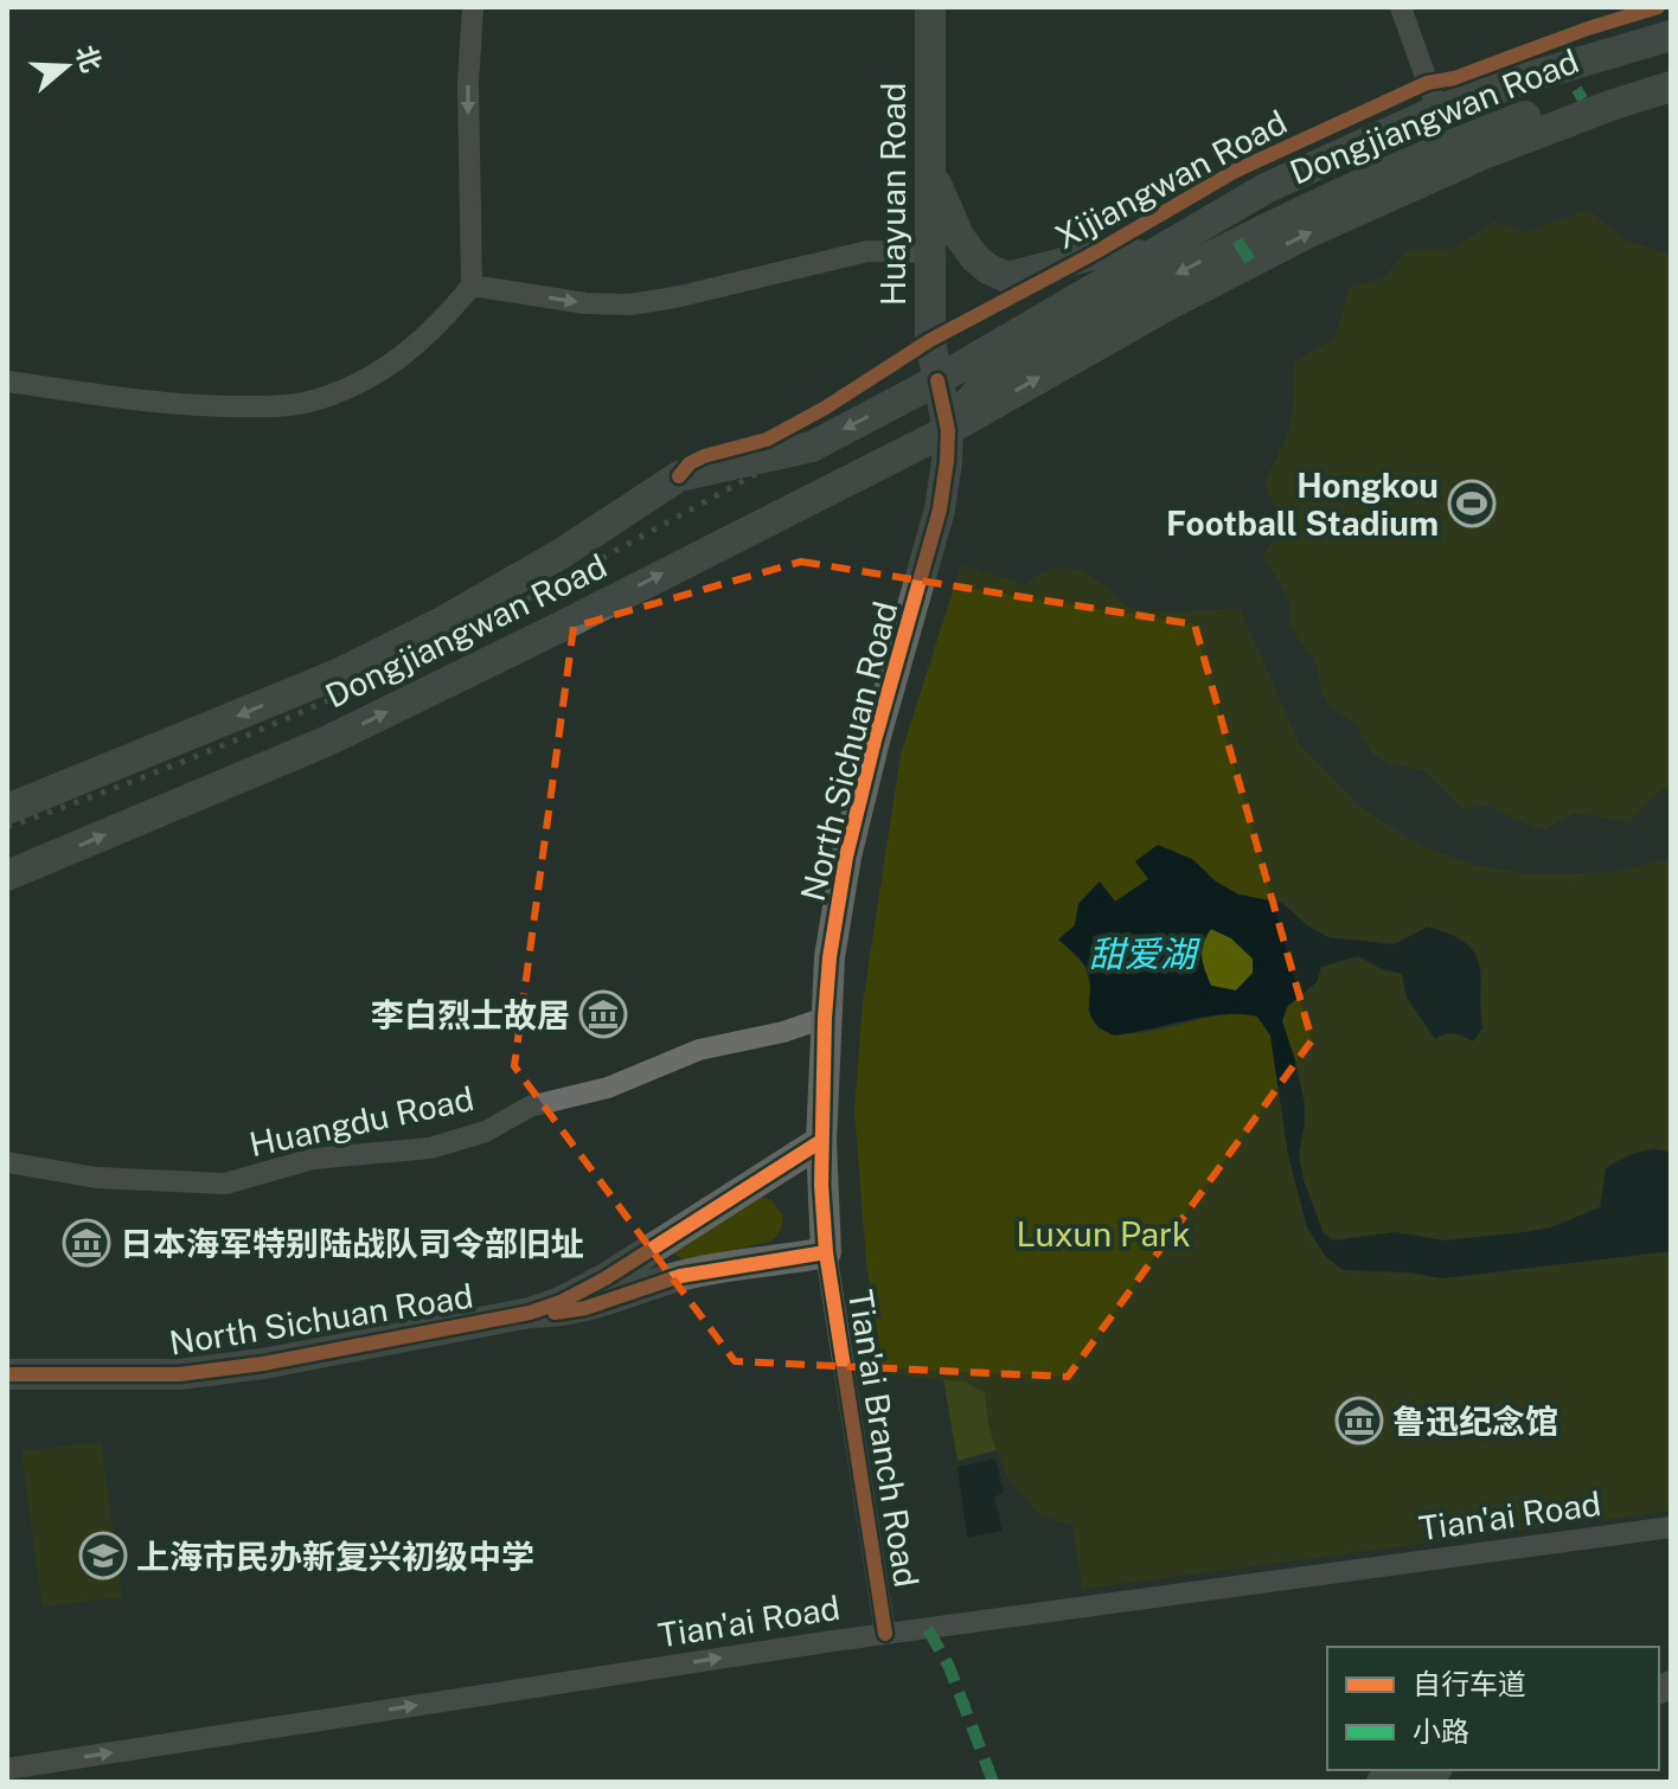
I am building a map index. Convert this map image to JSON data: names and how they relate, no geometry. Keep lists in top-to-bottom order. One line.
{"streets":{"main road":["Dongjiangwan Road","Xijiangwan Road","Huayuan Road","North Sichuan Road"],"street":["Huangdu Road","Tian'ai Branch Road","Tian'ai Road"]},"crossings":[["Dongjiangwan Road","Xijiangwan Road"],["Dongjiangwan Road","Huayuan Road"],["Dongjiangwan Road","North Sichuan Road"],["Xijiangwan Road","Huayuan Road"],["Xijiangwan Road","North Sichuan Road"],["Huayuan Road","North Sichuan Road"],["North Sichuan Road","Huangdu Road"],["North Sichuan Road","Tian'ai Branch Road"],["Tian'ai Branch Road","Tian'ai Road"]],"one_way":["Tian'ai Road"],"water":["甜爱湖"],"parks":["Luxun Park"],"places":{"sports":["Hongkou Football Stadium"],"museum":["李白烈士故居","日本海军特别陆战队司令部旧址","鲁迅纪念馆"],"school or university":["上海市民办新复兴初级中学"]},"legend":["自行车道","小路"],"north":"right"}
